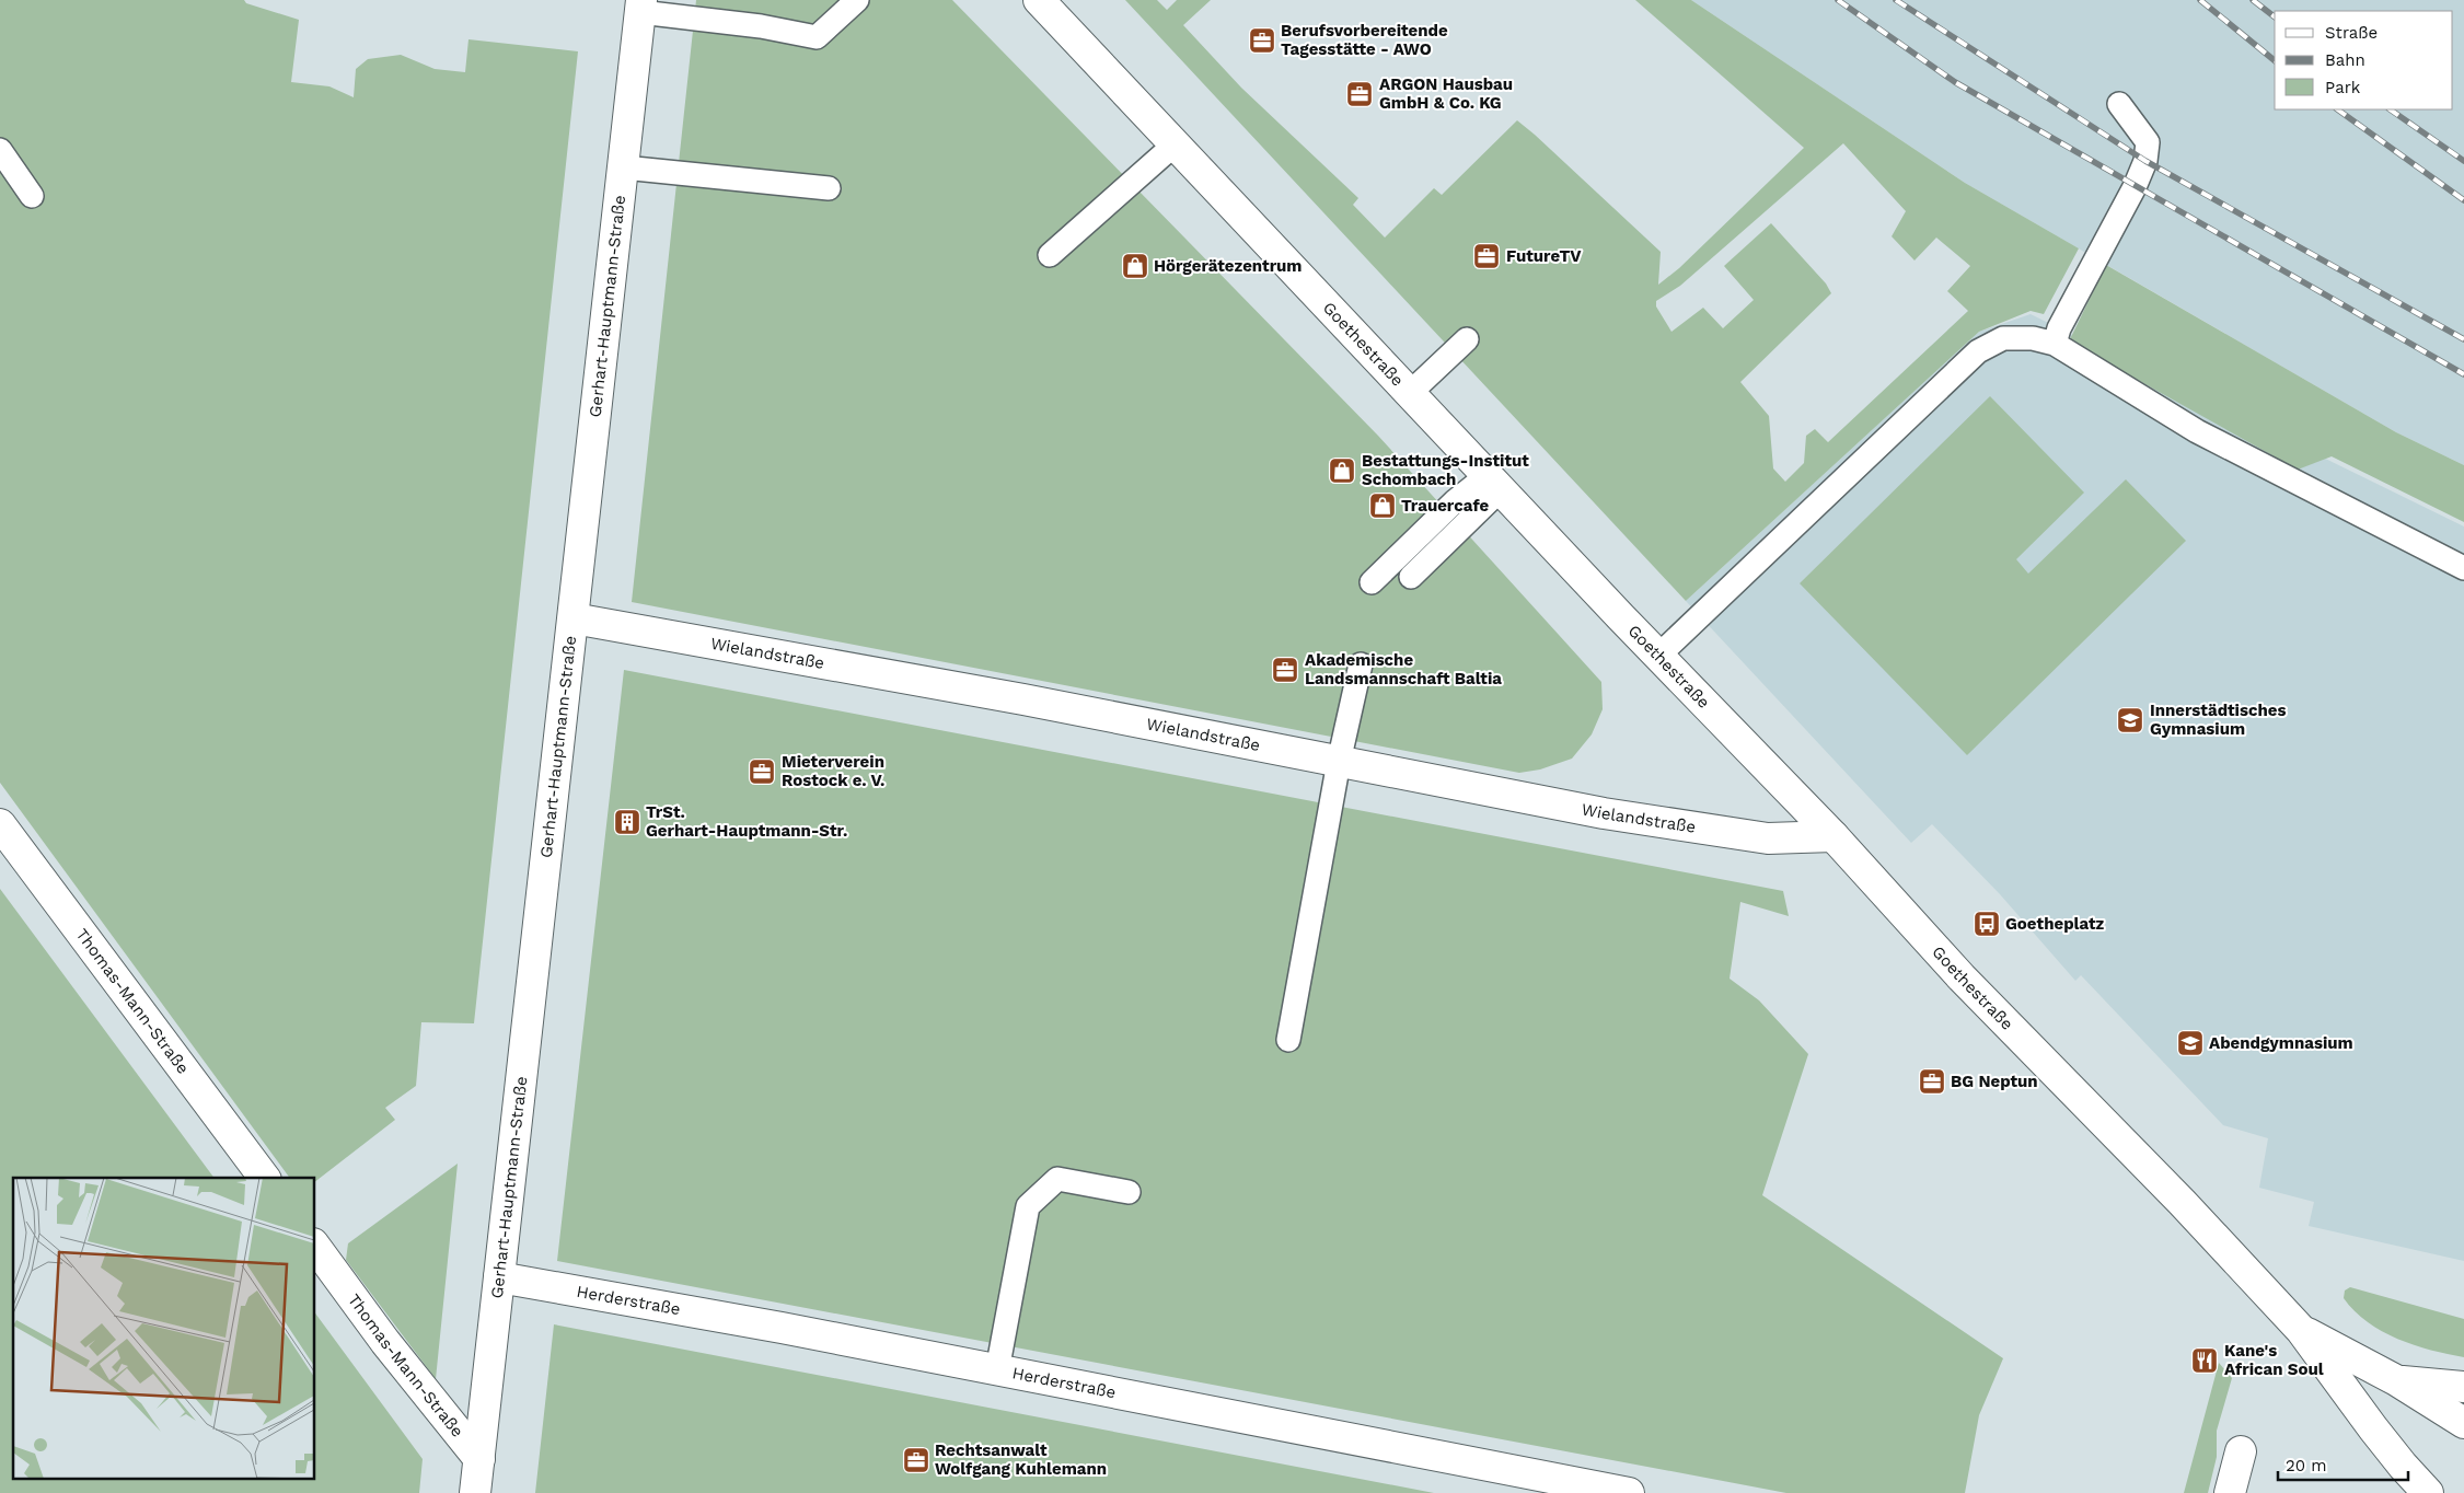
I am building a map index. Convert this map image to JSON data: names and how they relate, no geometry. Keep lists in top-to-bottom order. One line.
{"streets":{"street":["Gerhart-Hauptmann-Straße","Goethestraße","Wielandstraße","Thomas-Mann-Straße","Herderstraße"]},"crossings":[["Gerhart-Hauptmann-Straße","Wielandstraße"],["Gerhart-Hauptmann-Straße","Thomas-Mann-Straße"],["Gerhart-Hauptmann-Straße","Herderstraße"],["Goethestraße","Wielandstraße"]],"places":{"office":["Berufsvorbereitende Tagesstätte - AWO","ARGON Hausbau GmbH & Co. KG","FutureTV","Akademische Landsmannschaft Baltia","Mieterverein Rostock e. V.","BG Neptun","Rechtsanwalt Wolfgang Kuhlemann"],"shop":["Hörgerätezentrum","Bestattungs-Institut Schombach","Trauercafe"],"school or university":["Innerstädtisches Gymnasium","Abendgymnasium"],"building":["TrSt. Gerhart-Hauptmann-Str."],"bus stop":["Goetheplatz"],"restaurant":["Kane's African Soul"]},"legend":["Straße","Bahn","Park"],"scale_bar":"20 m"}
